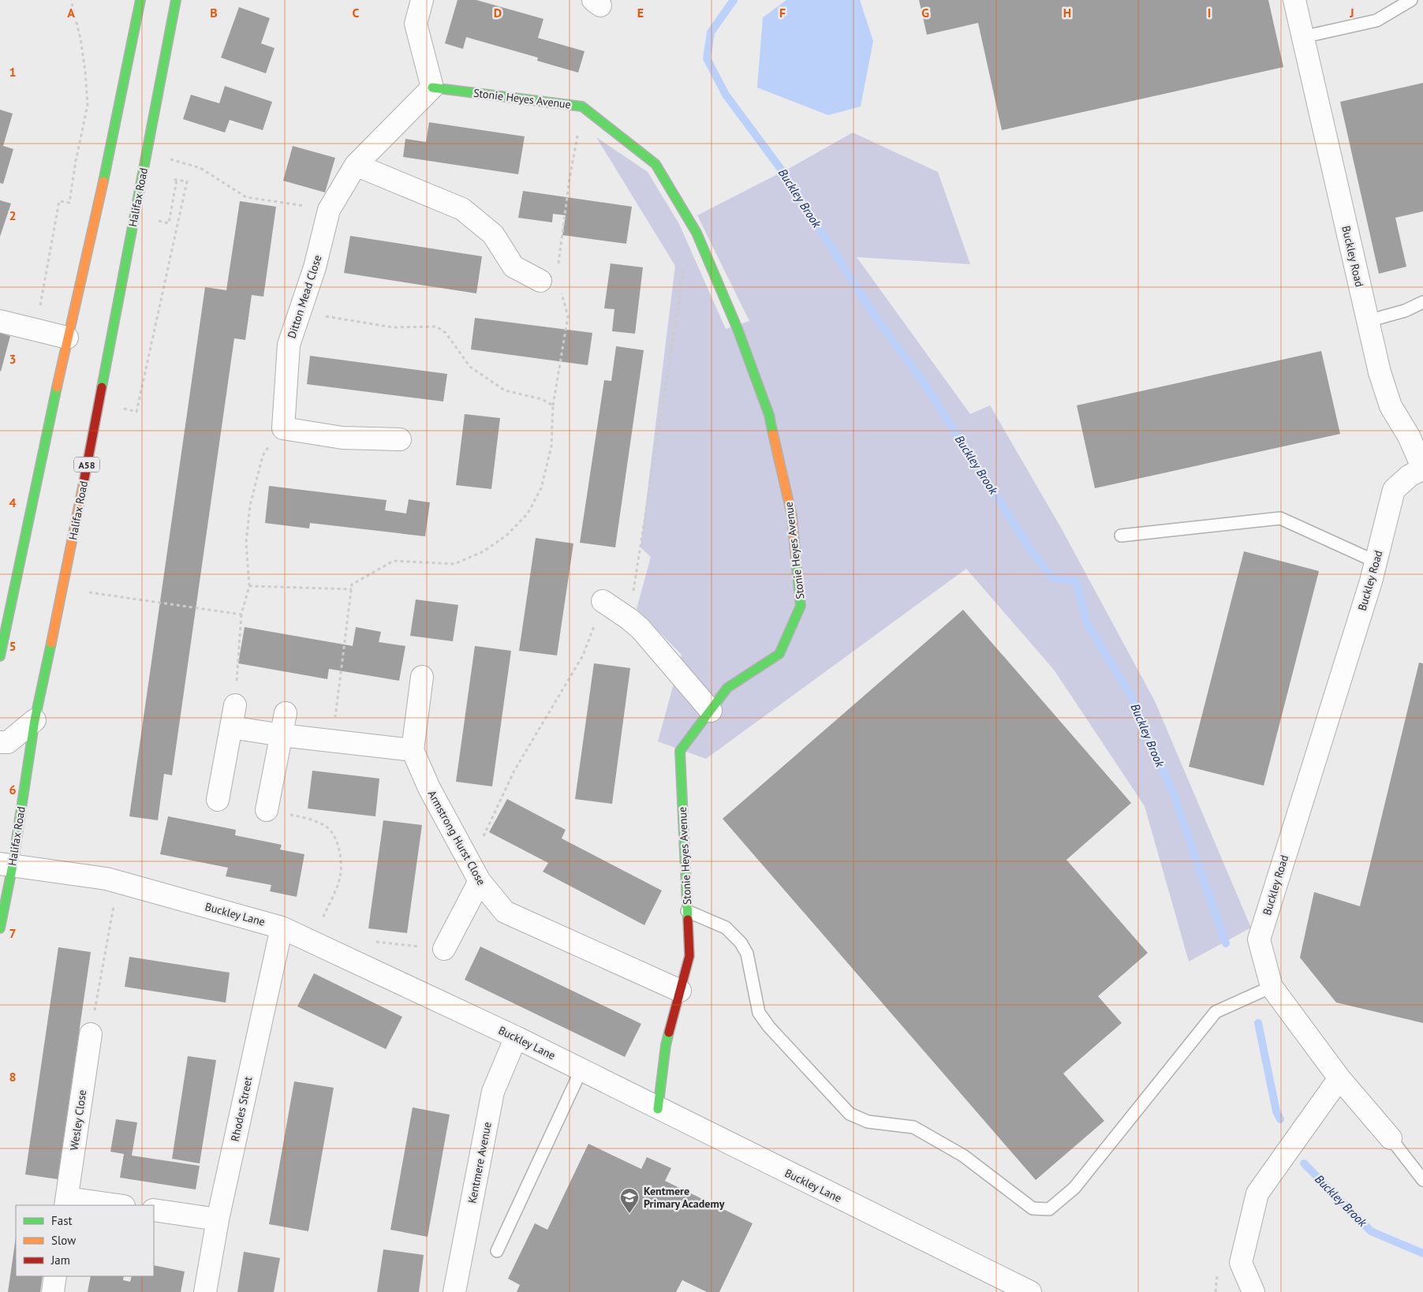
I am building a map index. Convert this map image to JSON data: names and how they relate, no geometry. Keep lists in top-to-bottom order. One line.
{"streets":{"main road":["Stonie Heyes Avenue","Halifax Road","A58"],"street":["Buckley Road","Ditton Mead Close","Armstrong Hurst Close","Buckley Lane","Rhodes Street","Wesley Close","Kentmere Avenue"]},"crossings":[["Stonie Heyes Avenue","Ditton Mead Close"],["Stonie Heyes Avenue","Armstrong Hurst Close"],["Stonie Heyes Avenue","Buckley Lane"],["Halifax Road","Buckley Lane"],["Buckley Lane","Rhodes Street"],["Buckley Lane","Kentmere Avenue"]],"water":["Buckley Brook"],"places":{"school or university":["Kentmere Primary Academy"]},"legend":["Fast","Slow","Jam"],"grid":{"columns":["A","B","C","D","E","F","G","H","I","J"],"rows":["1","2","3","4","5","6","7","8"]}}
